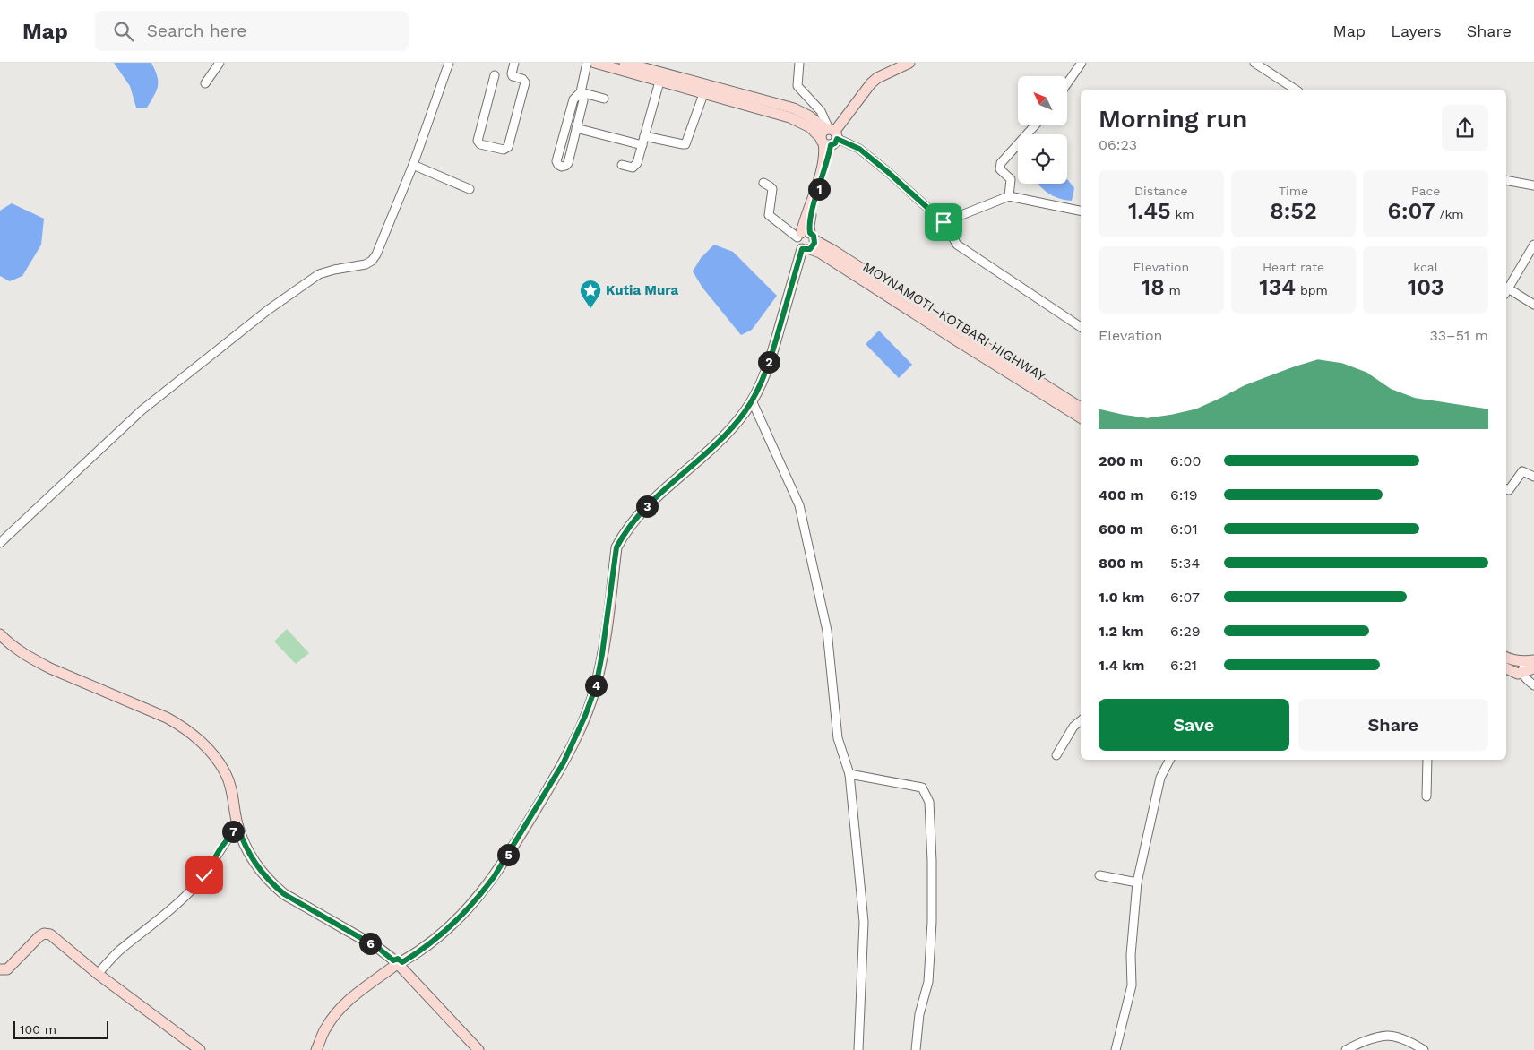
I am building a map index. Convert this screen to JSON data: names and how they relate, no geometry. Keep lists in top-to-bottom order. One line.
{"streets":{"main road":["MOYNAMOTI–KOTBARI HIGHWAY"]},"places":{"place":["Kutia Mura"]},"scale_bar":"100 m","north":"top left","page":{"header":"Map","search":"Search here","nav":["Map","Layers","Share"],"heading":["Morning run","06:23"],"stats":[["Distance","1.45 km"],["Time","8:52"],["Pace","6:07 /km"],["Elevation","18 m"],["Heart rate","134 bpm"],["kcal","103"]],"pins":["1","2","3","4","7","5","6"],"chart":["Elevation","33–51 m"],"list":[{"name":"200 m","note":"6:00"},{"name":"400 m","note":"6:19"},{"name":"600 m","note":"6:01"},{"name":"800 m","note":"5:34"},{"name":"1.0 km","note":"6:07"},{"name":"1.2 km","note":"6:29"},{"name":"1.4 km","note":"6:21"}],"buttons":["Save","Share"],"scale":"100 m"}}
